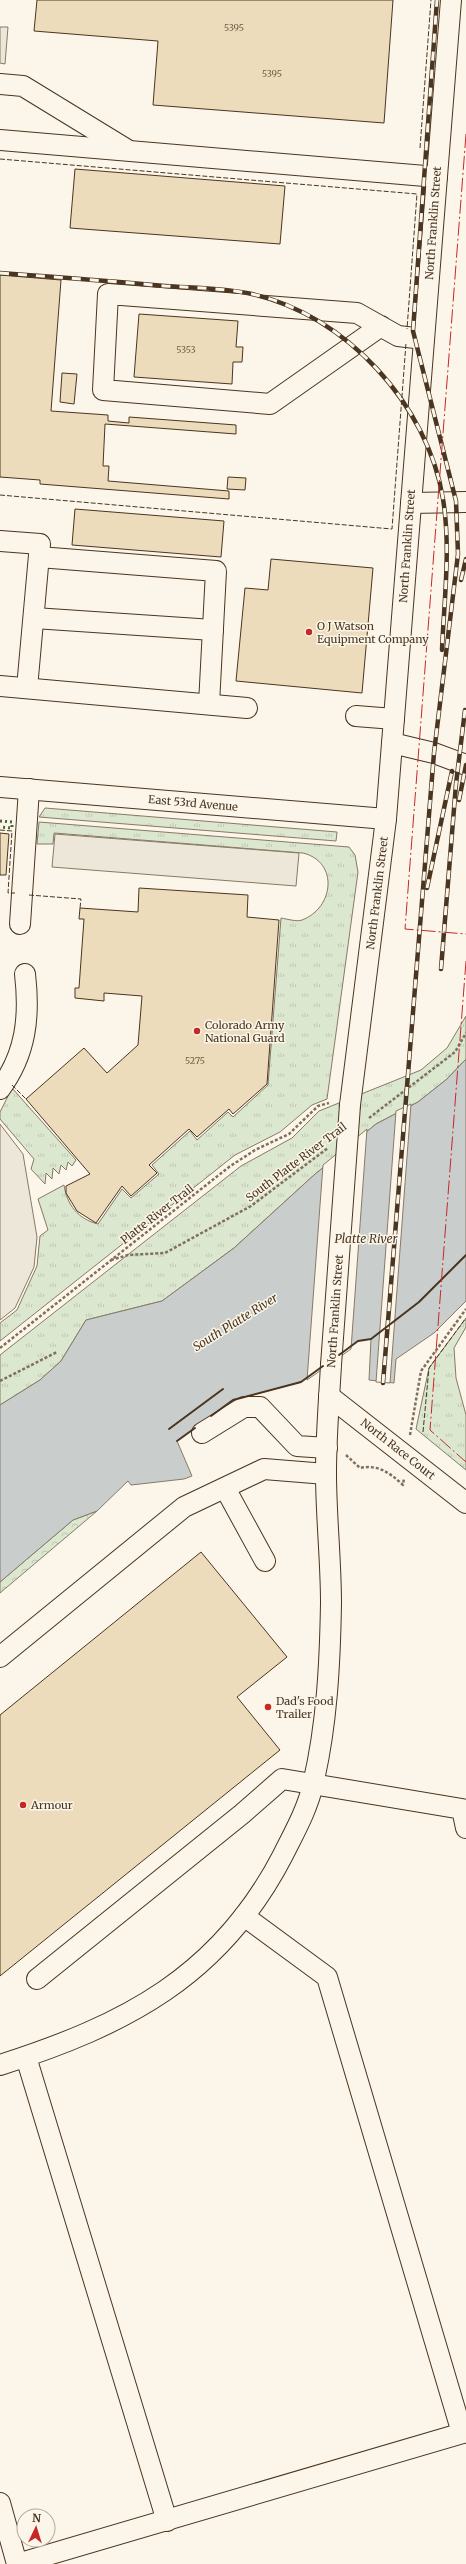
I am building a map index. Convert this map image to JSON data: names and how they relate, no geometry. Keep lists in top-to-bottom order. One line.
{"streets":{"street":["North Franklin Street","East 53rd Avenue","North Race Court"],"path":["South Platte River Trail","Platte River Trail"]},"crossings":[["North Franklin Street","East 53rd Avenue"],["North Franklin Street","North Race Court"],["South Platte River Trail","Platte River Trail"]],"water":["Platte River","South Platte River"],"places":["O J Watson Equipment Company","Colorado Army National Guard","Dad's Food Trailer","Armour"],"house_numbers":["5395","5395","5353","5275"],"north":"top"}
